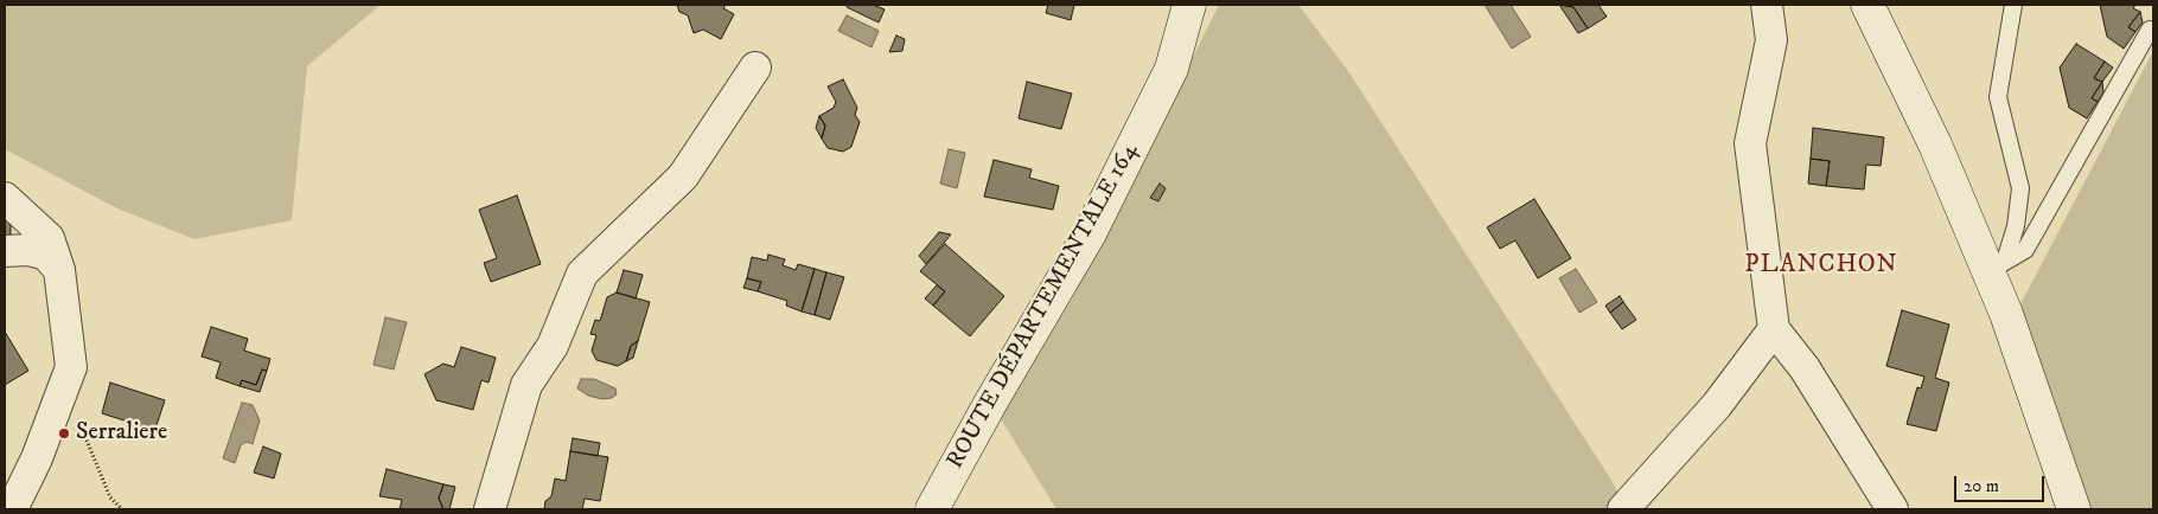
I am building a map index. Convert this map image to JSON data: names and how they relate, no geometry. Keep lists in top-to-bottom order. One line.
{"streets":{"street":["ROUTE DÉPARTEMENTALE 164"]},"districts":["PLANCHON"],"places":["Serraliere"],"scale_bar":"20 m"}
